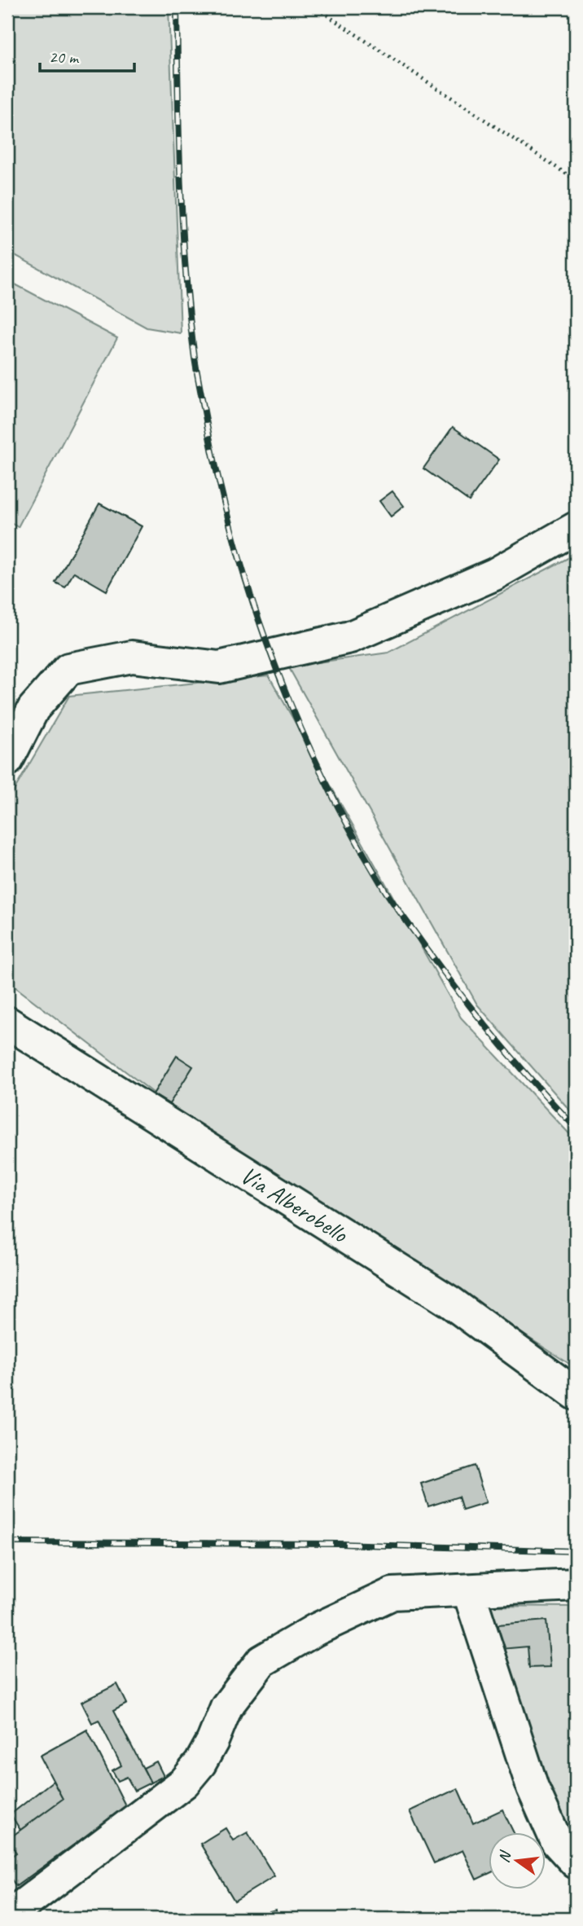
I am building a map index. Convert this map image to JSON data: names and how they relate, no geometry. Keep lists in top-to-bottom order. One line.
{"streets":{"street":["Via Alberobello"]},"scale_bar":"20 m","north":"left"}
